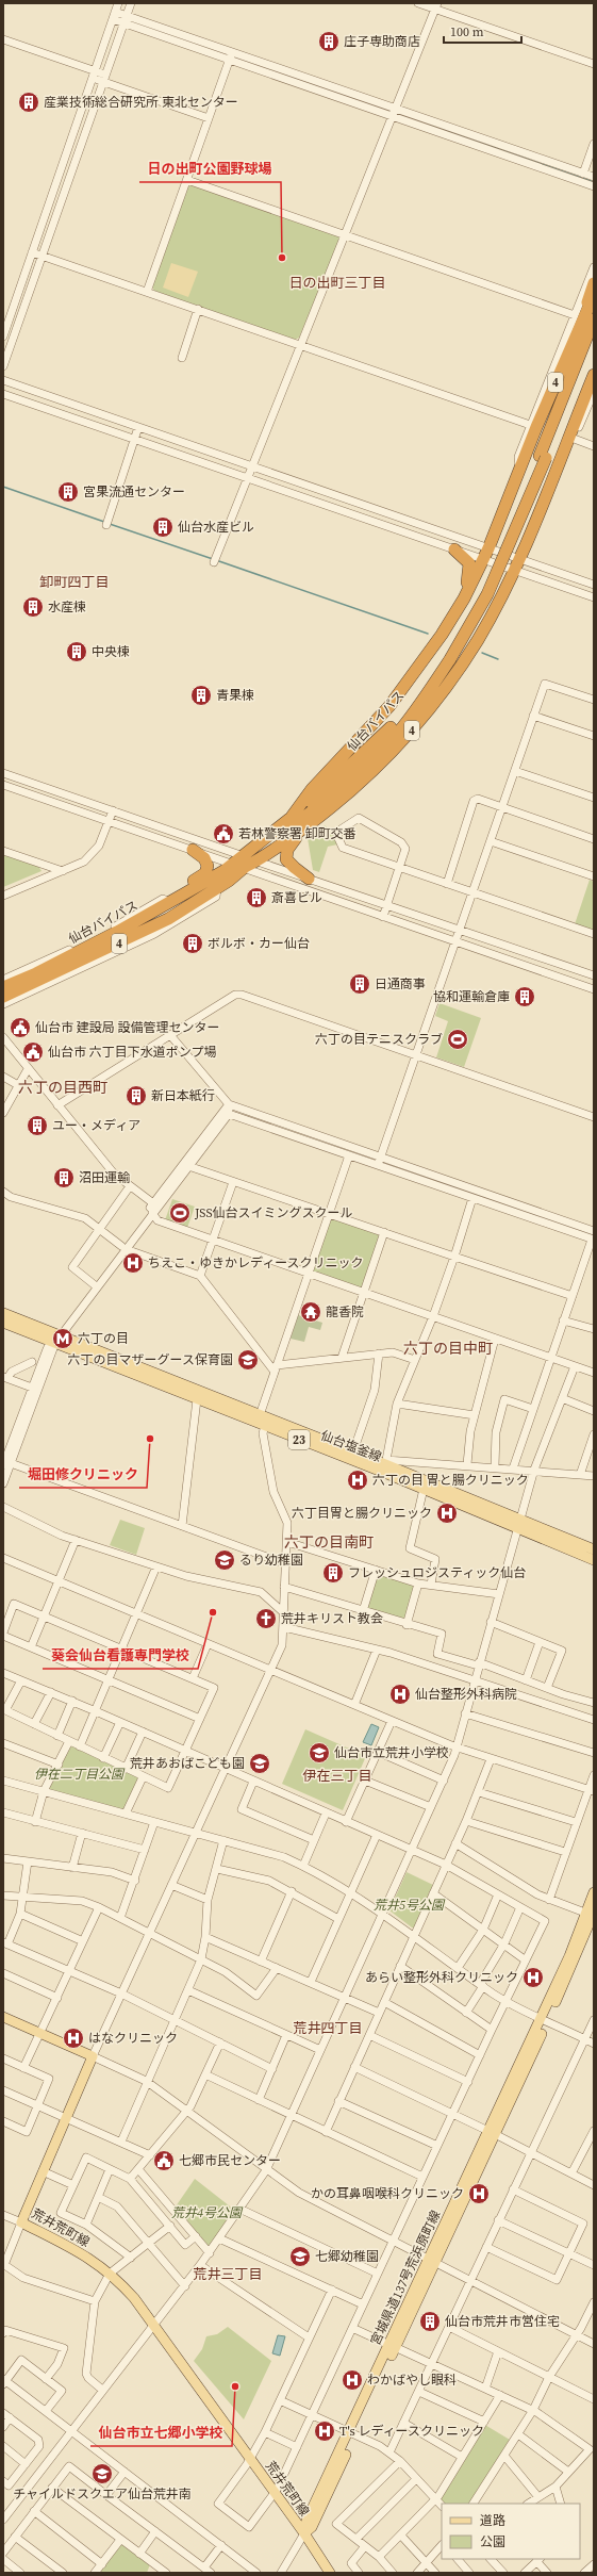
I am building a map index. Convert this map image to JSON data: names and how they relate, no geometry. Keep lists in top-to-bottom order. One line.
{"streets":{"highway":["4","仙台バイパス"],"main road":["23","仙台塩釜線","荒井荒町線","宮城県道137号荒浜原町線"]},"crossings":[["4","仙台バイパス"],["荒井荒町線","宮城県道137号荒浜原町線"]],"districts":["日の出町三丁目","卸町四丁目","六丁の目西町","六丁の目中町","六丁の目南町","伊在三丁目","荒井四丁目","荒井三丁目"],"parks":["伊在二丁目公園","荒井5号公園","荒井4号公園"],"places":{"building":["庄子専助商店","産業技術総合研究所 東北センター","宮果流通センター","仙台水産ビル","水産棟","中央棟","青果棟","斎喜ビル","ボルボ・カー仙台","日通商事","協和運輸倉庫","新日本紙行","ユー・メディア","沼田運輸","フレッシュロジスティック仙台","仙台市荒井市営住宅"],"other":["日の出町公園野球場","堀田修クリニック","葵会仙台看護専門学校","仙台市立七郷小学校"],"public building":["若林警察署 卸町交番","仙台市 建設局 設備管理センター","仙台市 六丁目下水道ポンプ場","七郷市民センター"],"sports":["六丁の目テニスクラブ","JSS仙台スイミングスクール"],"hospital":["ちえこ・ゆきかレディースクリニック","六丁の目 胃と腸クリニック","六丁目胃と腸クリニック","仙台整形外科病院","あらい整形外科クリニック","はなクリニック","かの耳鼻咽喉科クリニック","わかばやし眼科","T's レディースクリニック"],"temple":["龍香院"],"metro station":["六丁の目"],"school or university":["六丁の目マザーグース保育園","るり幼稚園","仙台市立荒井小学校","荒井あおばこども園","七郷幼稚園","チャイルドスクエア仙台荒井南"],"church":["荒井キリスト教会"]},"legend":["道路","公園"],"scale_bar":"100 m"}
